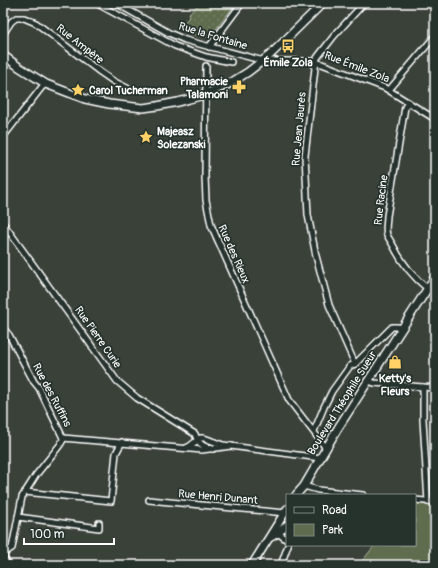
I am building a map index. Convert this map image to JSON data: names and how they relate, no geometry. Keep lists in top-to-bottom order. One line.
{"streets":{"street":["Rue la Fontaine","Rue Ampère","Rue Émile Zola","Rue Jean Jaurès","Rue Racine","Rue des Rieux","Rue Pierre Curie","Rue des Ruffins","Boulevard Théophile Sueur","Rue Henri Dunant"]},"crossings":[["Rue la Fontaine","Rue Émile Zola"],["Rue Émile Zola","Rue Jean Jaurès"],["Rue Émile Zola","Rue Racine"],["Rue Racine","Boulevard Théophile Sueur"],["Rue des Rieux","Boulevard Théophile Sueur"]],"places":{"bus stop":["Émile Zola"],"pharmacy":["Pharmacie Talamoni"],"place":["Carol Tucherman","Majeasz Solezanski"],"shop":["Ketty's Fleurs"]},"legend":["Road","Park"],"scale_bar":"100 m"}
